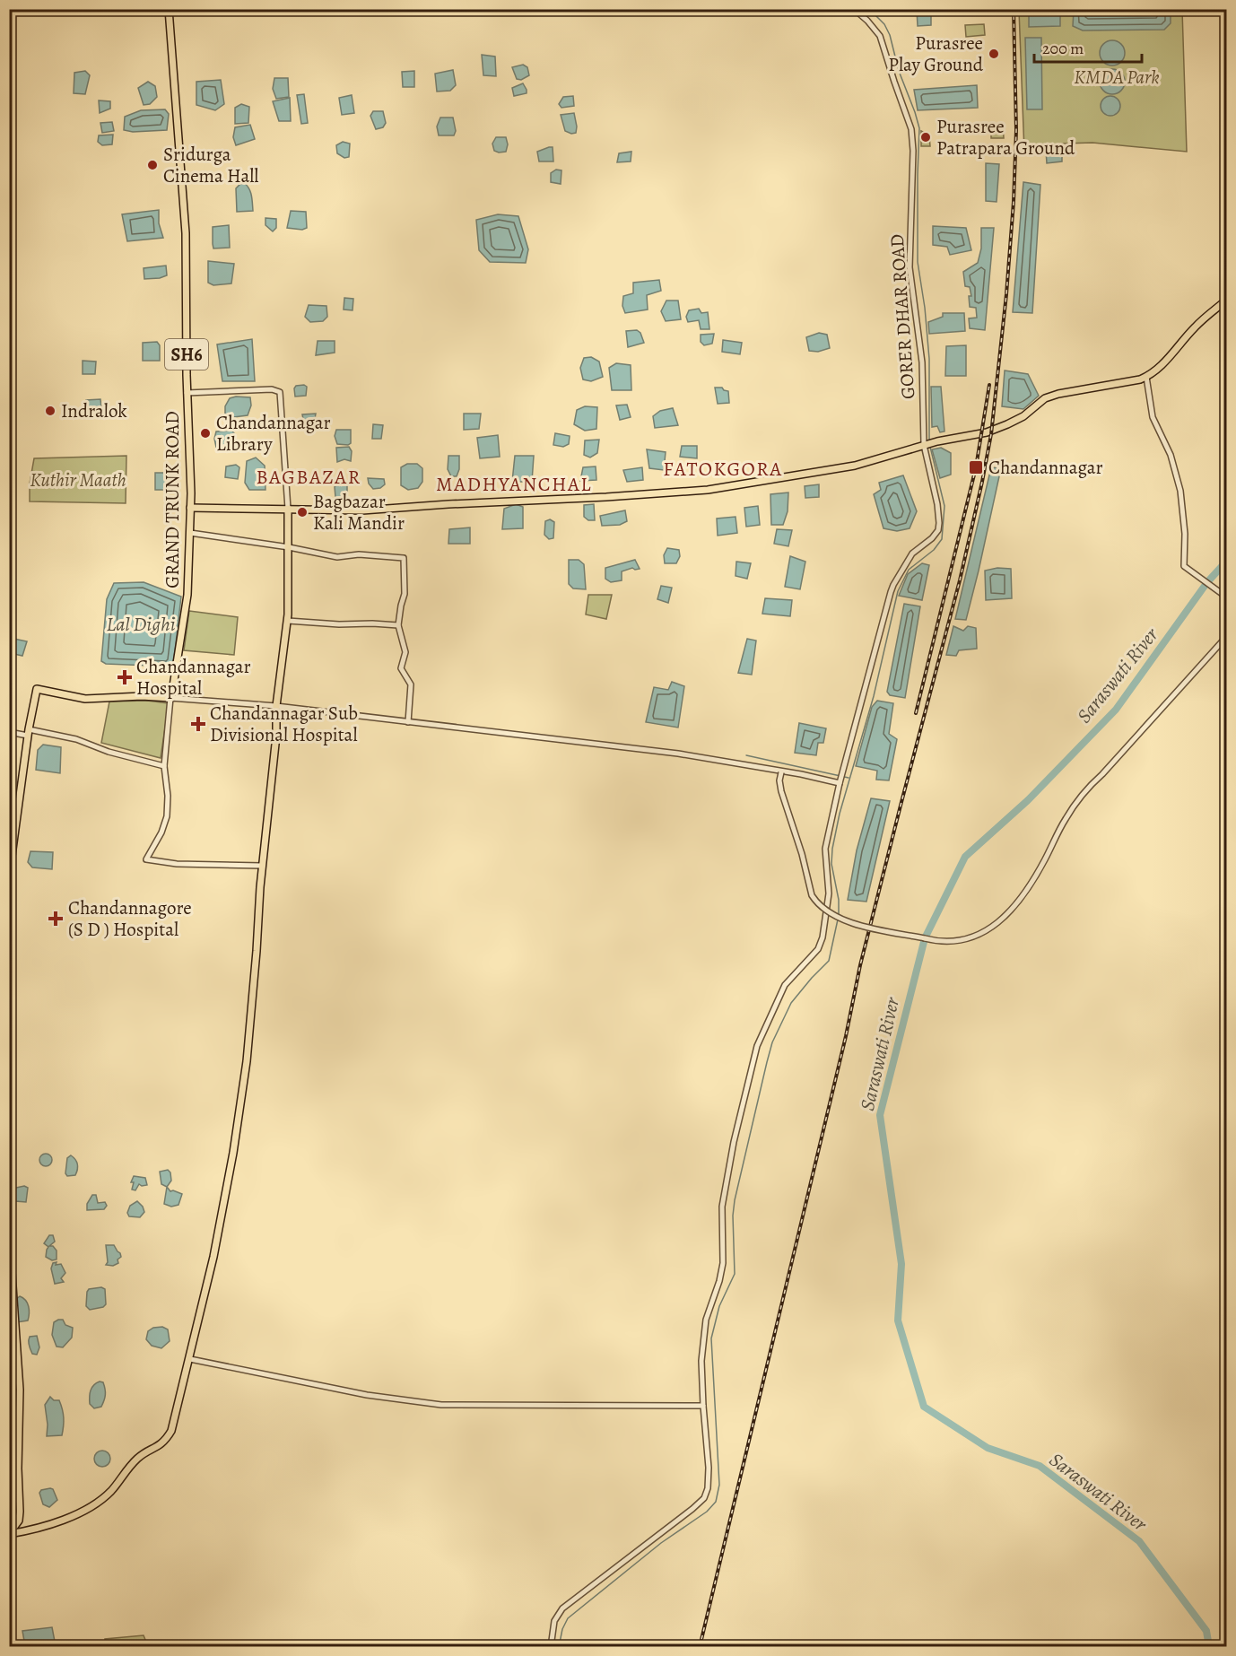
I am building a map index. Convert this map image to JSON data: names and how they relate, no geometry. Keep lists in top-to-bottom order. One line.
{"streets":{"main road":["SH6","GRAND TRUNK ROAD"],"street":["GORER DHAR ROAD"]},"districts":["FATOKGORA","BAGBAZAR","MADHYANCHAL"],"water":["Lal Dighi","Saraswati River"],"parks":["KMDA Park","Kuthir Maath"],"places":{"other":["Purasree Play Ground","Purasree Patrapara Ground","Sridurga Cinema Hall","Indralok","Chandannagar Library","Bagbazar Kali Mandir"],"transit":["Chandannagar"],"health":["Chandannagar Hospital","Chandannagar Sub Divisional Hospital","Chandannagore (S D ) Hospital"]},"scale_bar":"200 m"}
